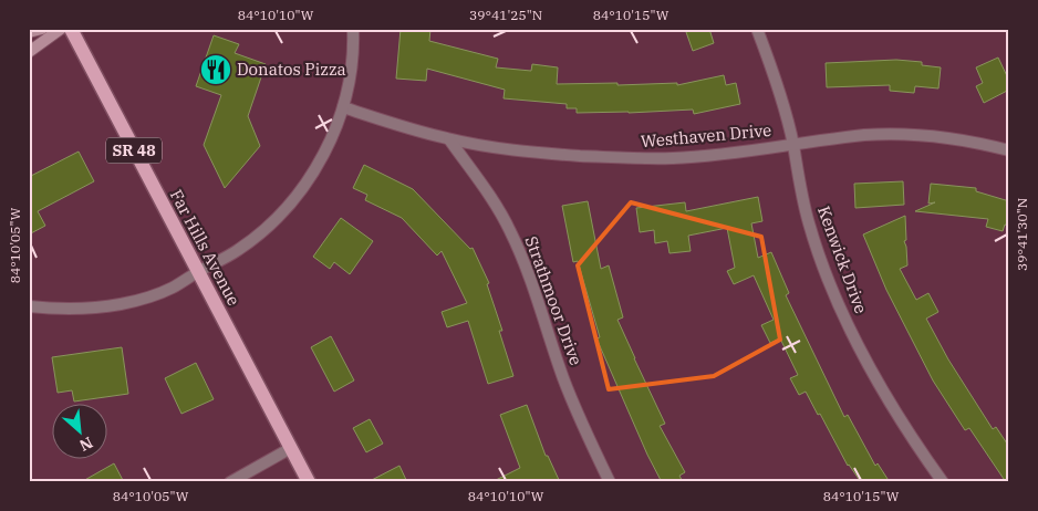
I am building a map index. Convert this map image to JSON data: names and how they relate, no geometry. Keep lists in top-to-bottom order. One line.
{"streets":{"main road":["SR 48","Far Hills Avenue"],"street":["Westhaven Drive","Kenwick Drive","Strathmoor Drive"]},"crossings":[["Westhaven Drive","Kenwick Drive"],["Westhaven Drive","Strathmoor Drive"]],"places":{"restaurant":["Donatos Pizza"]},"north":"bottom right","coordinates":["84°10'10\"W","39°41'25\"N","84°10'15\"W","39°41'30\"N","84°10'05\"W"]}
